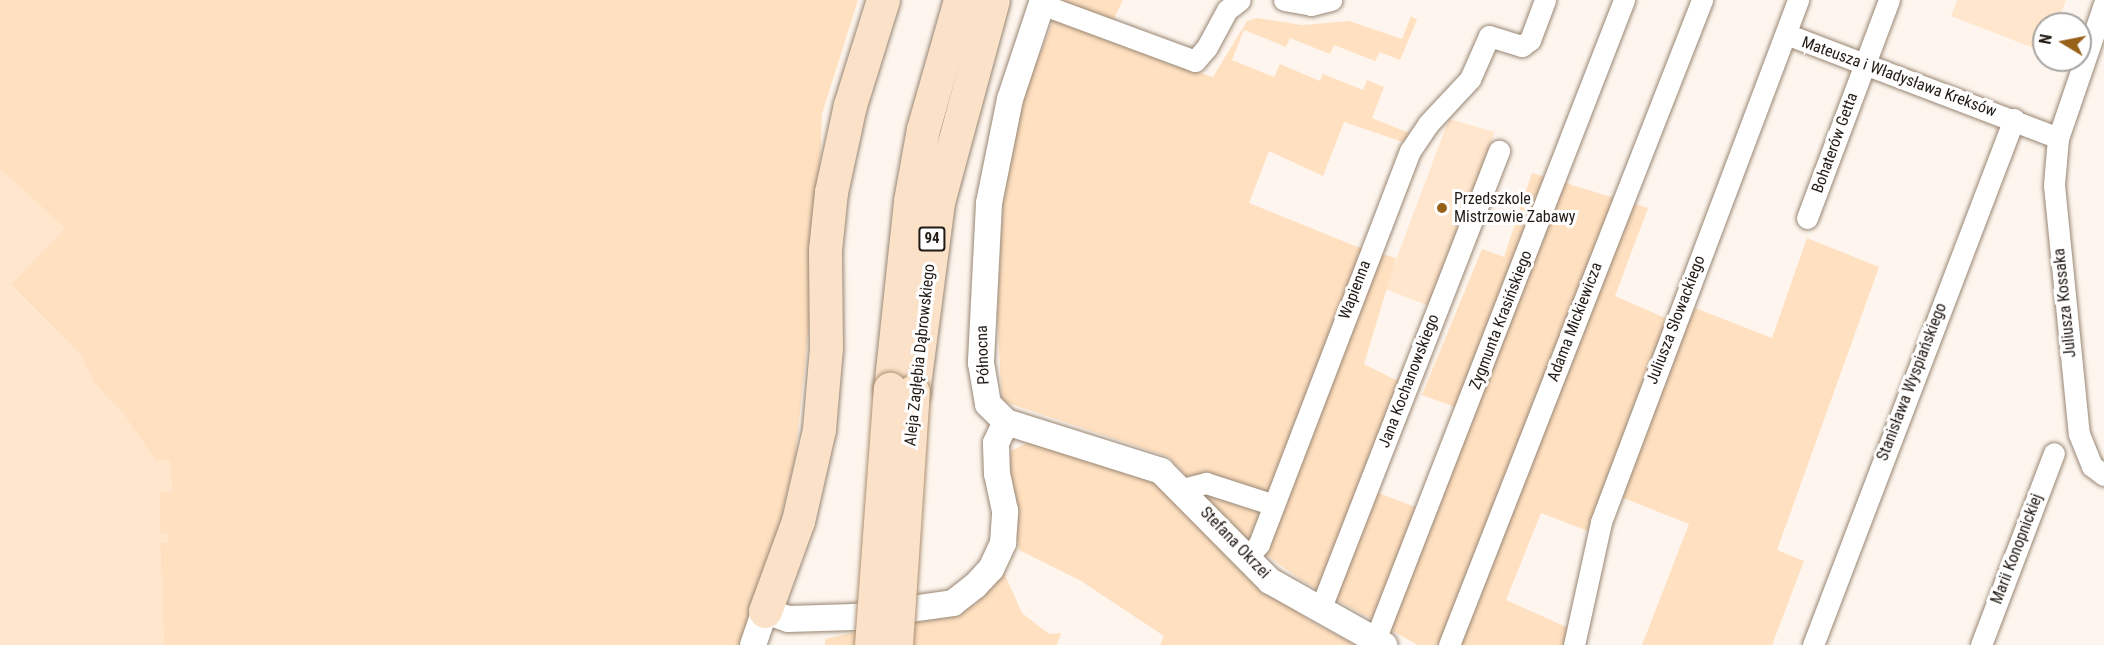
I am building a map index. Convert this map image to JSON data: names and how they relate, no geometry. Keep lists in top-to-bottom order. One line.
{"streets":{"main road":["94","Aleja Zagłębia Dąbrowskiego"],"street":["Mateusza i Władysława Kreksów","Bohaterów Getta","Wapienna","Juliusza Kossaka","Zygmunta Krasińskiego","Juliusza Słowackiego","Adama Mickiewicza","Północna","Jana Kochanowskiego","Stanisława Wyspiańskiego","Stefana Okrzei","Marii Konopnickiej"]},"crossings":[["Mateusza i Władysława Kreksów","Bohaterów Getta"],["Mateusza i Władysława Kreksów","Juliusza Słowackiego"],["Mateusza i Władysława Kreksów","Stanisława Wyspiańskiego"],["Wapienna","Stefana Okrzei"],["Zygmunta Krasińskiego","Stefana Okrzei"],["Północna","Stefana Okrzei"],["Jana Kochanowskiego","Stefana Okrzei"]],"places":["Przedszkole Mistrzowie Zabawy"],"north":"left"}
